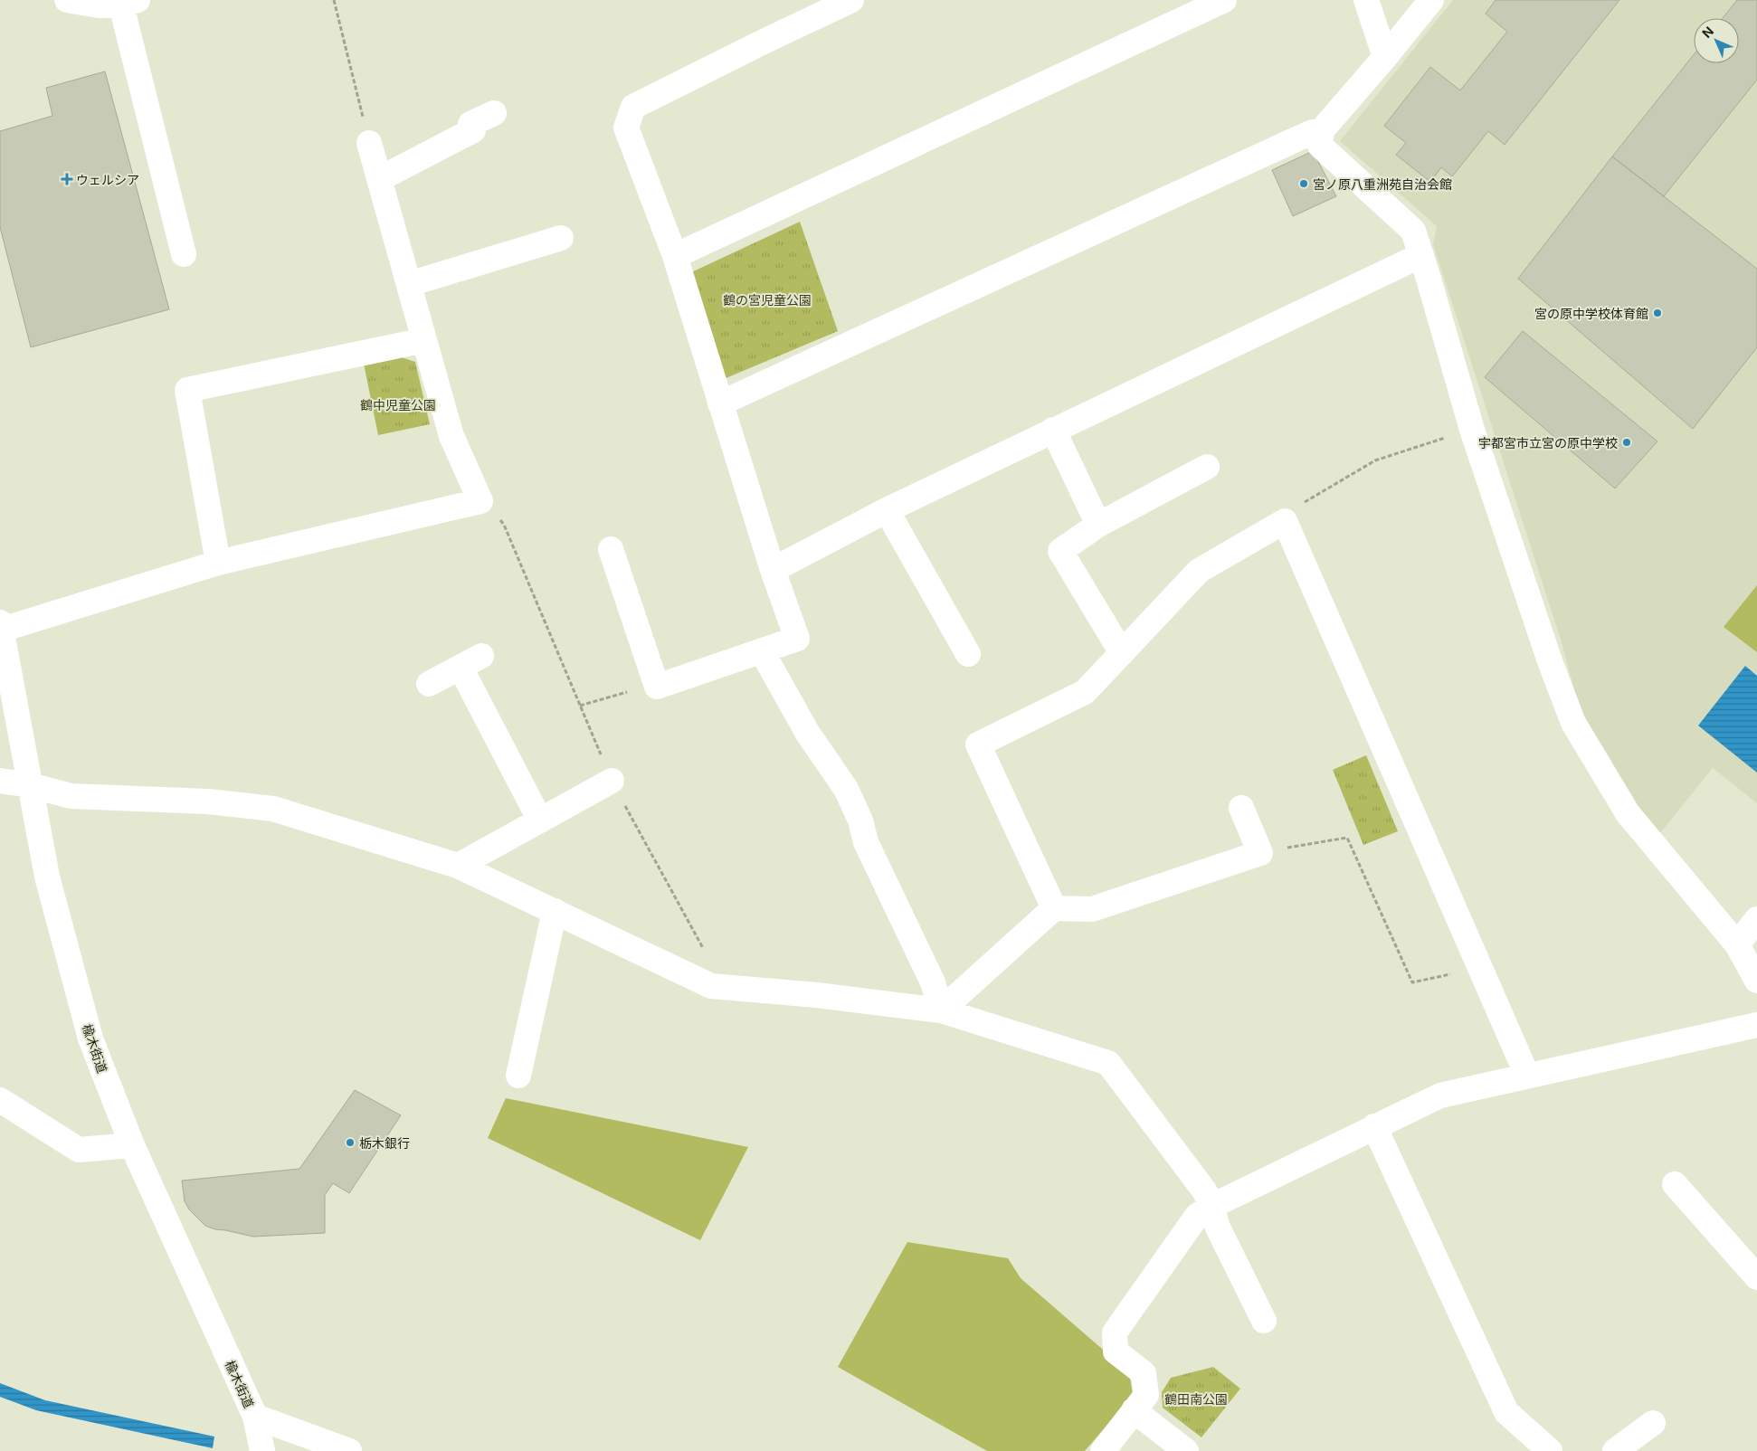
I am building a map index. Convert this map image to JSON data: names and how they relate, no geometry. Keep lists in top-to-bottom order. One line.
{"streets":{"street":["楡木街道"]},"parks":["鶴の宮児童公園","鶴中児童公園","鶴田南公園"],"places":{"health":["ウェルシア"],"other":["宮ノ原八重洲苑自治会館","宮の原中学校体育館","宇都宮市立宮の原中学校","栃木銀行"]},"north":"top left"}
